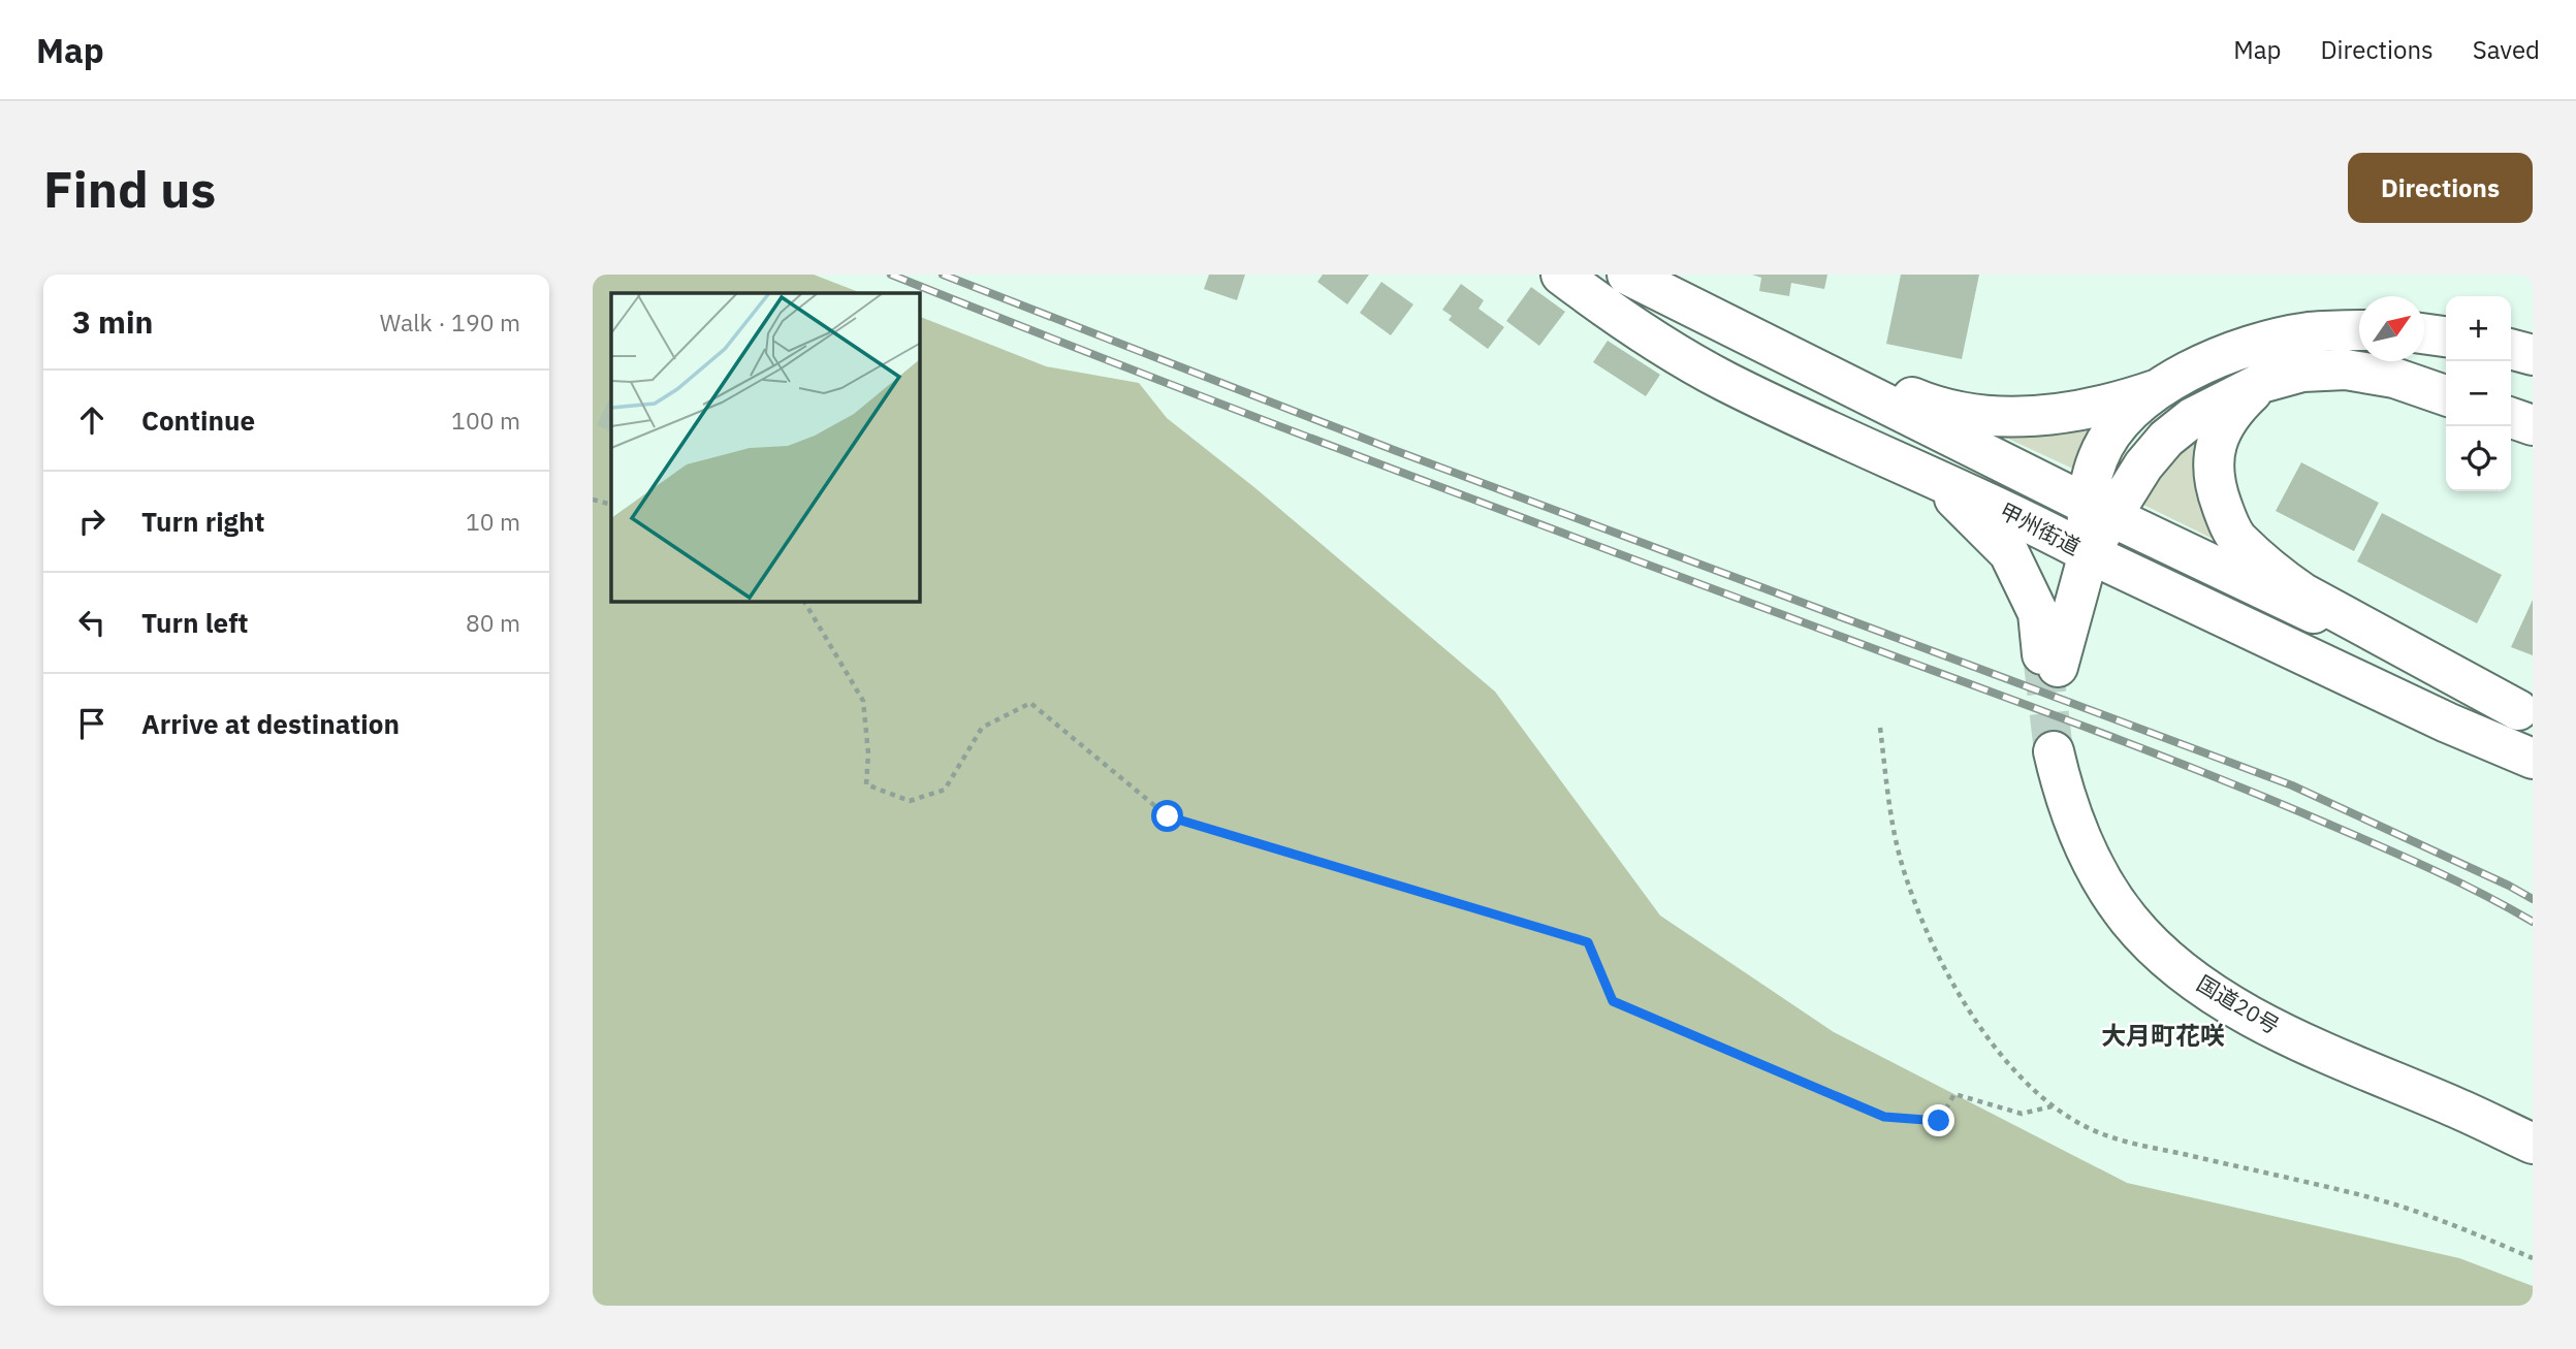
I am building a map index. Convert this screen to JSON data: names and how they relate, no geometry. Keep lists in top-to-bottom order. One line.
{"streets":{"main road":["甲州街道","国道20号"]},"districts":["大月町花咲"],"north":"top right","page":{"header":"Map","nav":["Map","Directions","Saved"],"buttons":"Directions","title":"Find us","heading":["3 min","Walk · 190 m"],"map_buttons":["+","−"],"list":[["Continue","100 m"],["Turn right","10 m"],["Turn left","80 m"],"Arrive at destination"]}}
